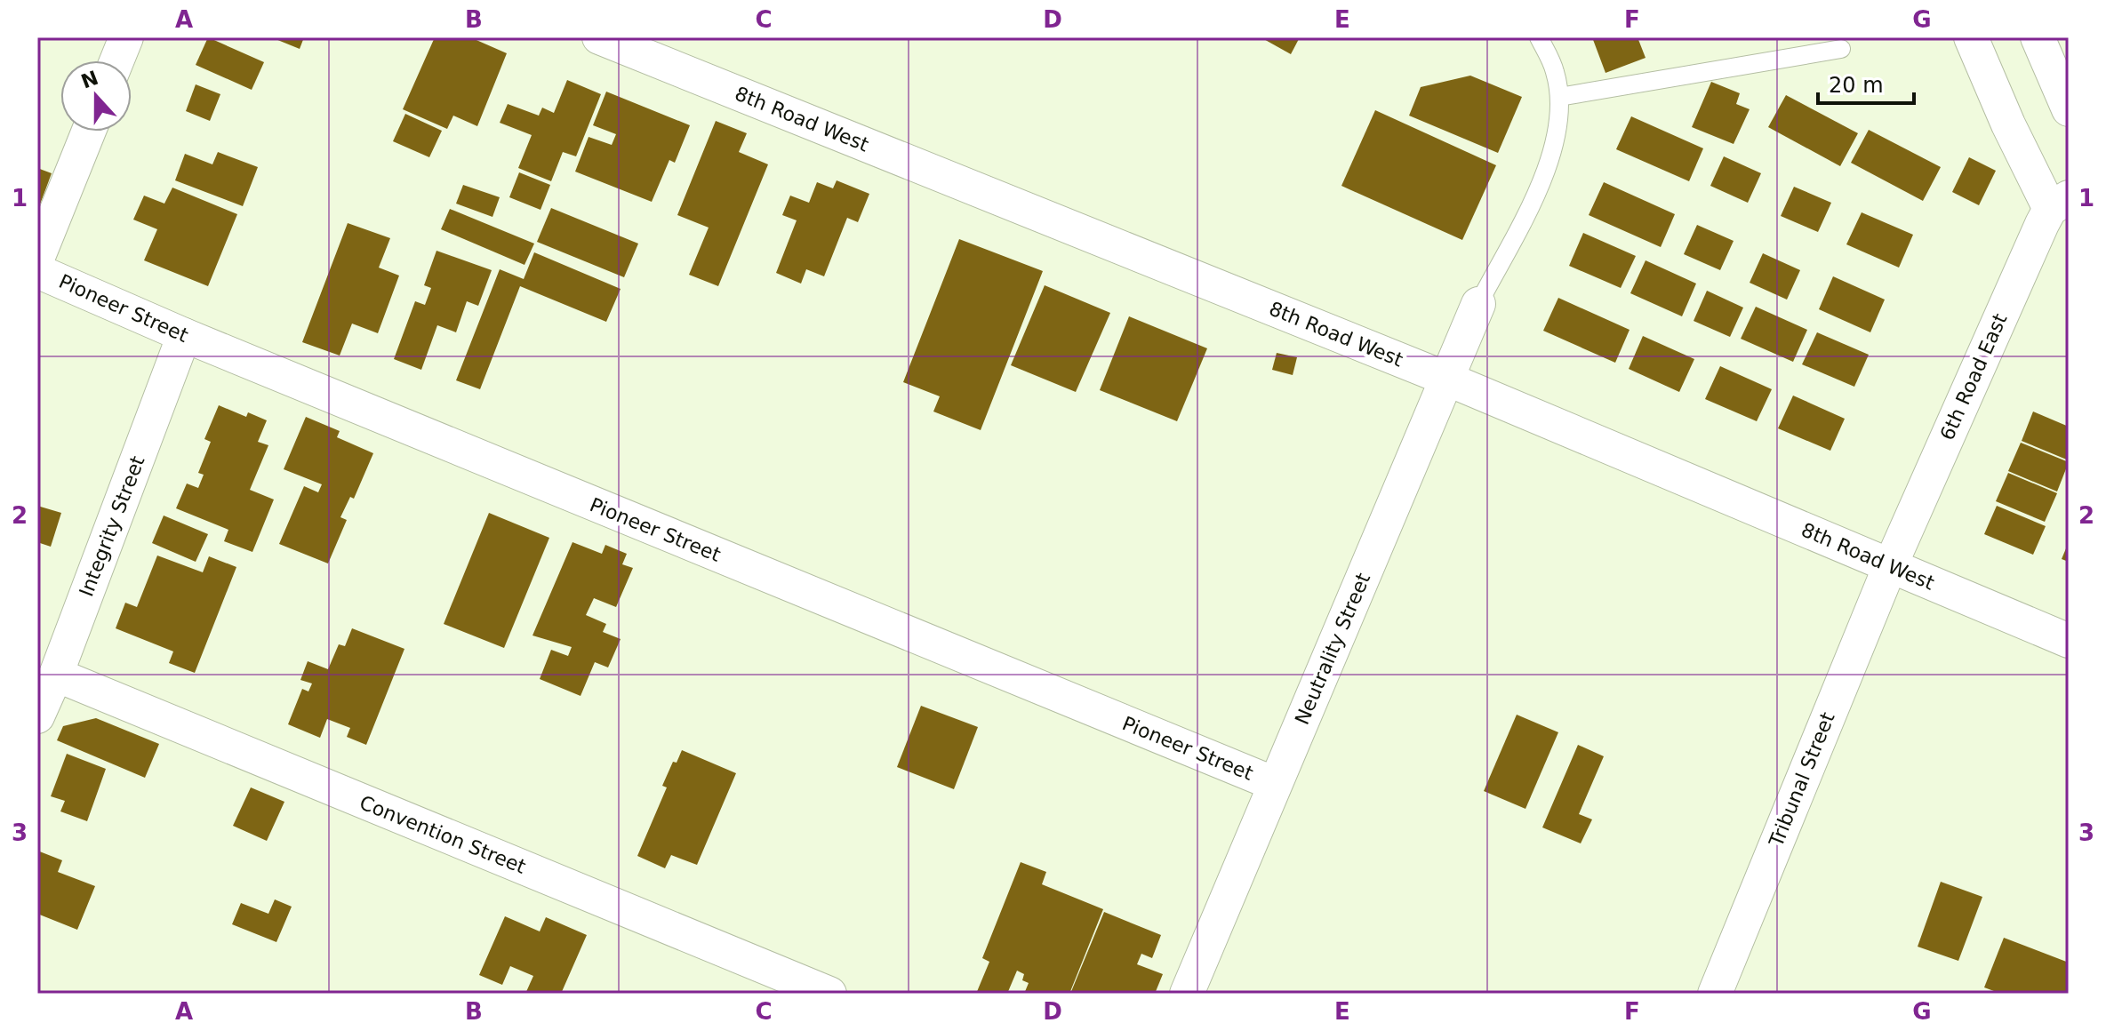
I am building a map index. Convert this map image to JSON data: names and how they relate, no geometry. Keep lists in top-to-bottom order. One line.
{"streets":{"street":["8th Road West","Pioneer Street","6th Road East","Integrity Street","Neutrality Street","Tribunal Street","Convention Street"]},"crossings":[["8th Road West","6th Road East"],["8th Road West","Neutrality Street"],["8th Road West","Tribunal Street"],["Pioneer Street","Integrity Street"],["Pioneer Street","Neutrality Street"],["6th Road East","Tribunal Street"],["Integrity Street","Convention Street"]],"scale_bar":"20 m","north":"top","grid":{"columns":["A","B","C","D","E","F","G"],"rows":["1","2","3"]}}
